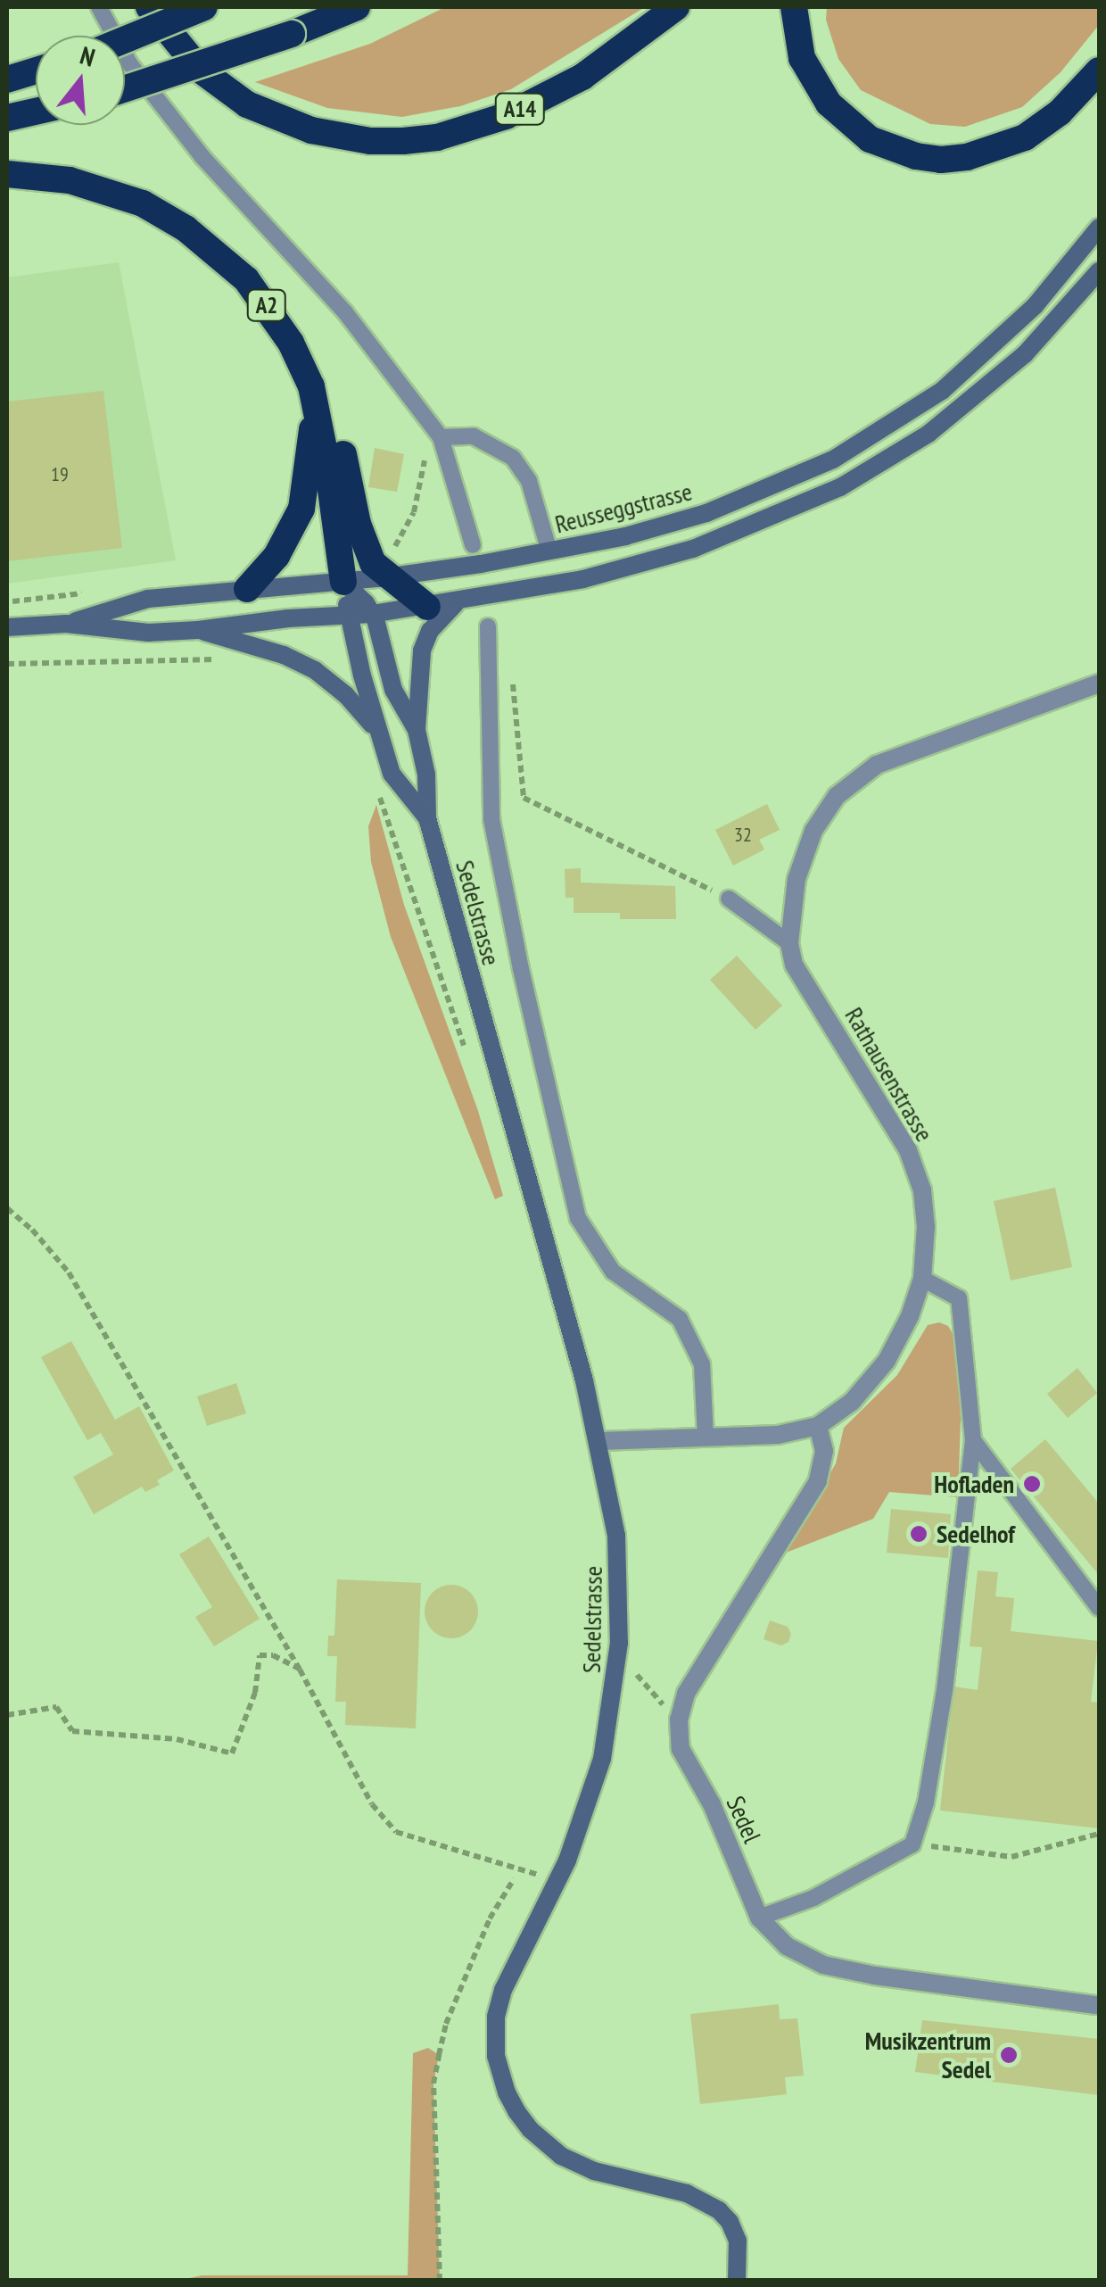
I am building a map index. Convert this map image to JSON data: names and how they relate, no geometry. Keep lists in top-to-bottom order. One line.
{"streets":{"highway":["A14","A2"],"main road":["Reusseggstrasse","Sedelstrasse"],"street":["Rathausenstrasse","Sedel"]},"crossings":[["A2","Reusseggstrasse"],["A2","Sedelstrasse"],["Reusseggstrasse","Sedelstrasse"],["Sedelstrasse","Rathausenstrasse"]],"places":["Hofladen","Sedelhof","Musikzentrum Sedel"],"house_numbers":["19","32"],"north":"top"}
